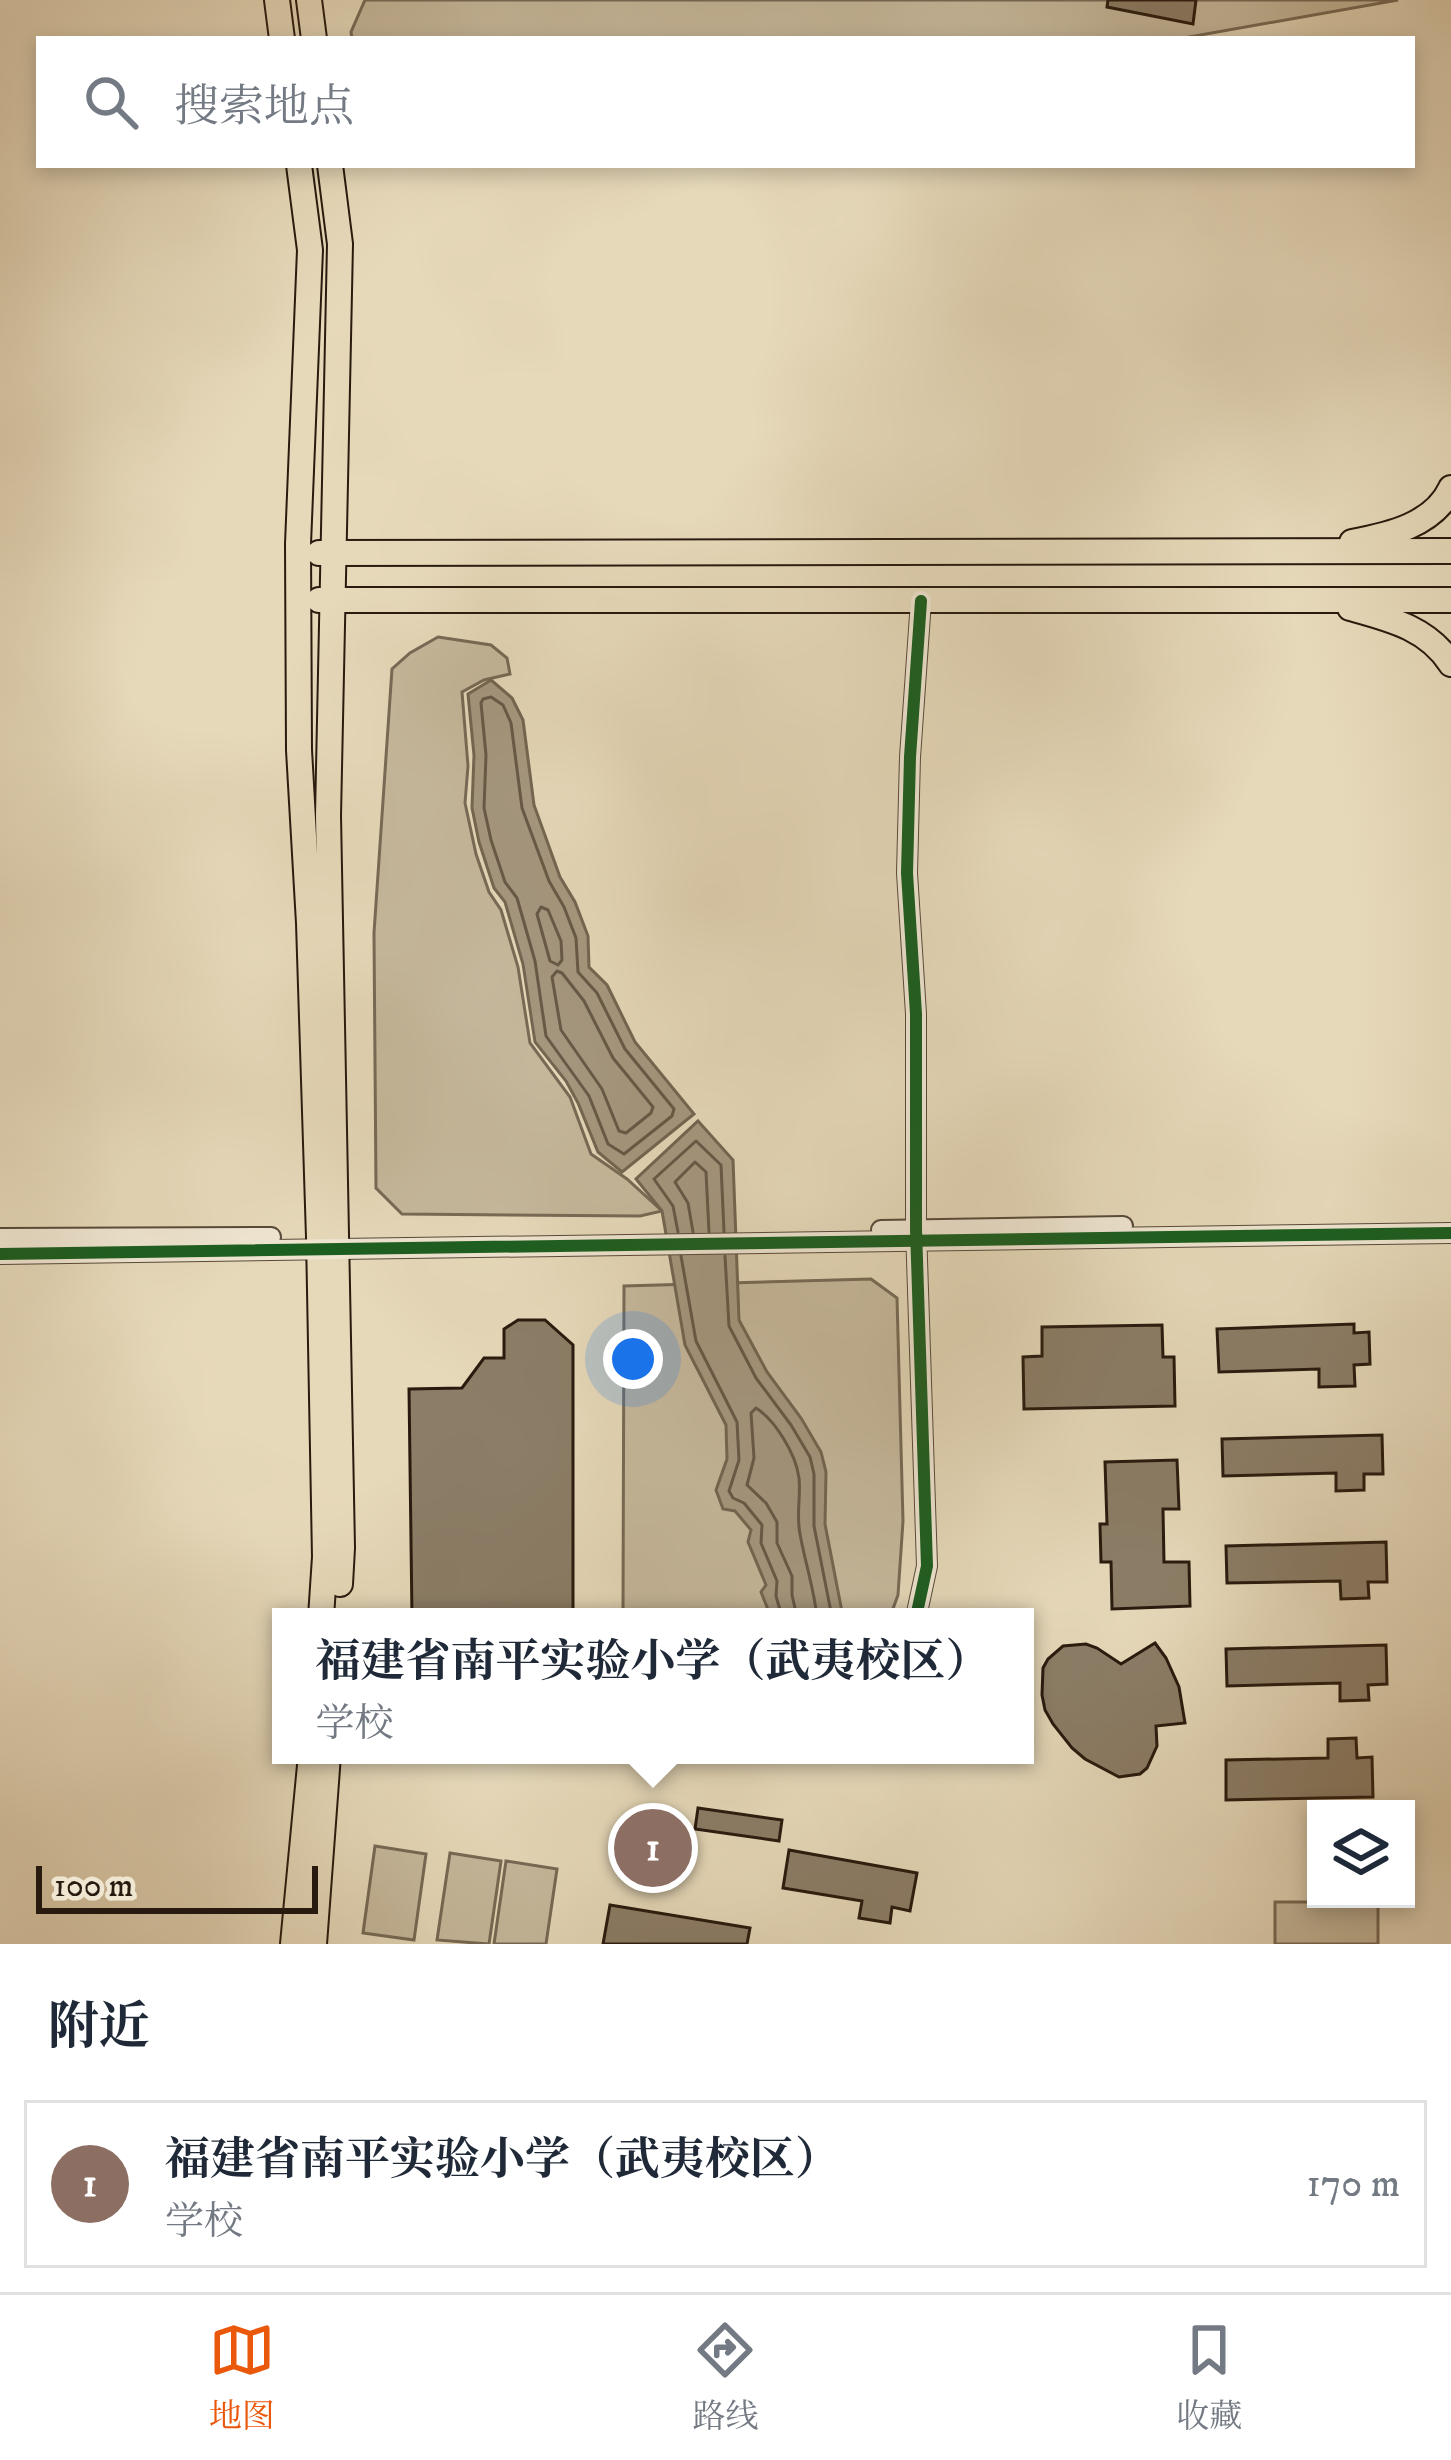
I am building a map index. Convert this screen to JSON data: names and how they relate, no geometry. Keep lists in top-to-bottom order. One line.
{"scale_bar":"100 m","page":{"search":"搜索地点","popup":["福建省南平实验小学（武夷校区）","学校"],"pins":"1","scale":"100 m","heading":"附近","list":[{"mark":"1","name":"福建省南平实验小学（武夷校区）","note":"学校","value":"170 m"}],"nav":["地图","路线","收藏"]}}
